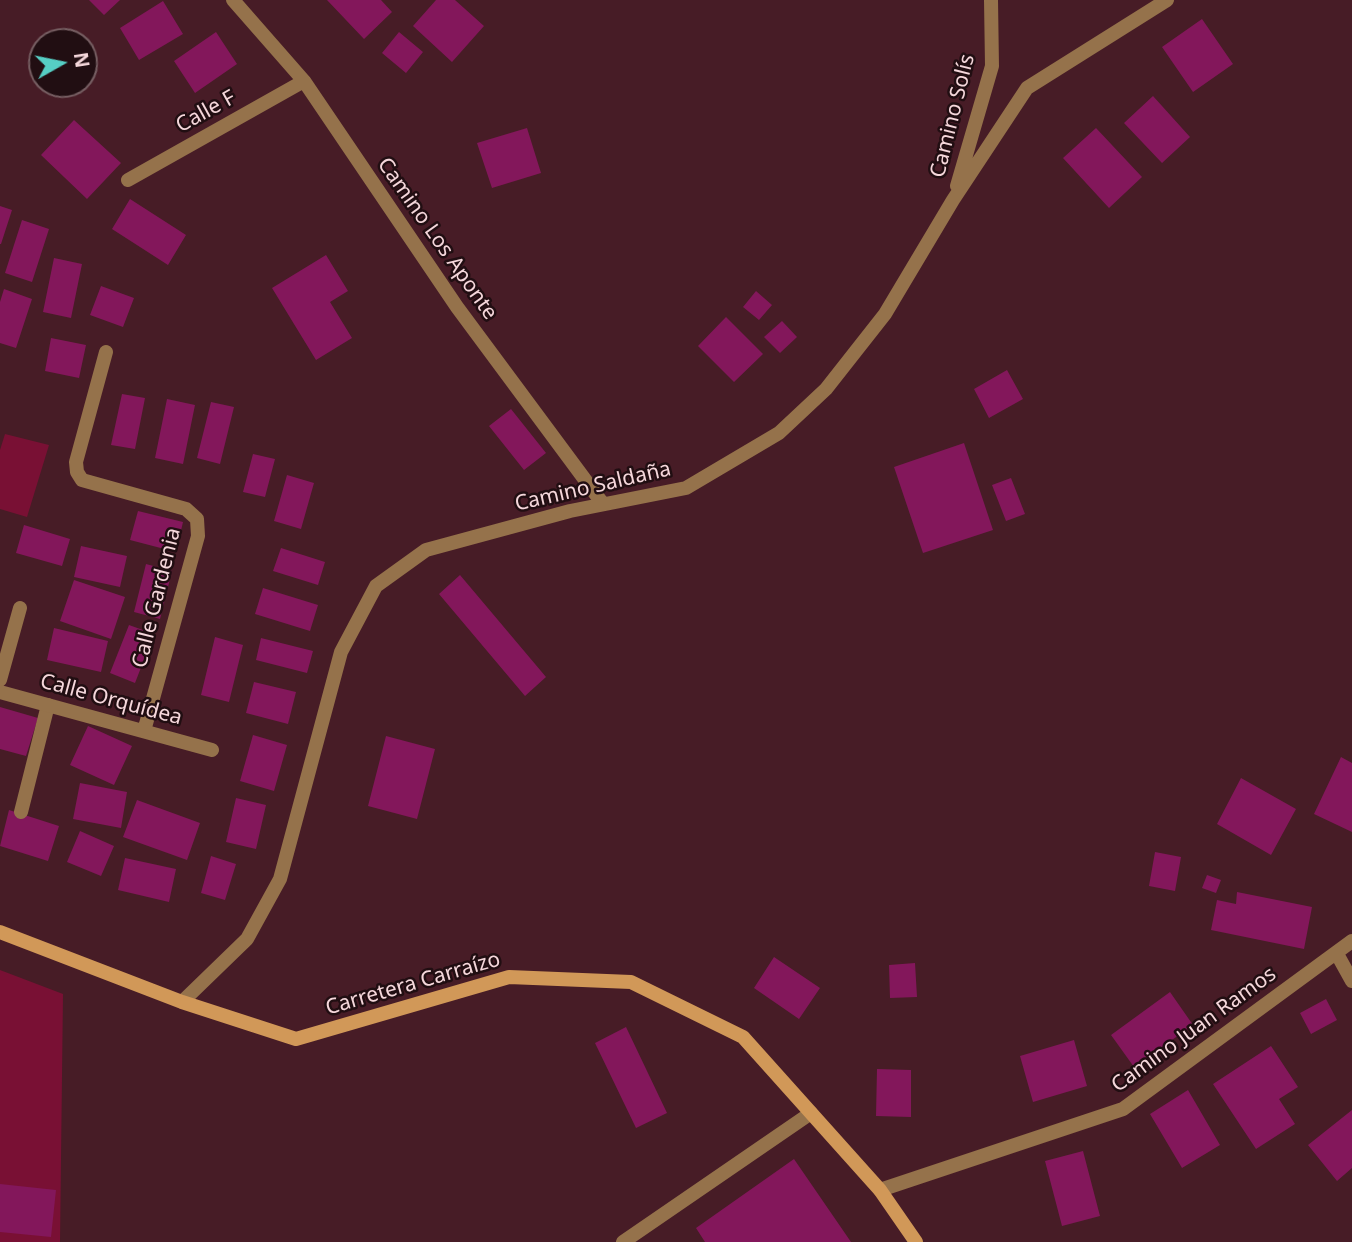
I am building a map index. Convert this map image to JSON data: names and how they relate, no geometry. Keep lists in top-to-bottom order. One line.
{"streets":{"street":["Calle F","Camino Solís","Camino Los Aponte","Camino Saldaña","Calle Gardenia","Calle Orquídea","Carretera Carraízo","Camino Juan Ramos"]},"crossings":[["Calle F","Camino Los Aponte"],["Camino Solís","Camino Saldaña"],["Camino Los Aponte","Camino Saldaña"],["Camino Saldaña","Carretera Carraízo"],["Calle Gardenia","Calle Orquídea"],["Carretera Carraízo","Camino Juan Ramos"]],"north":"right"}
